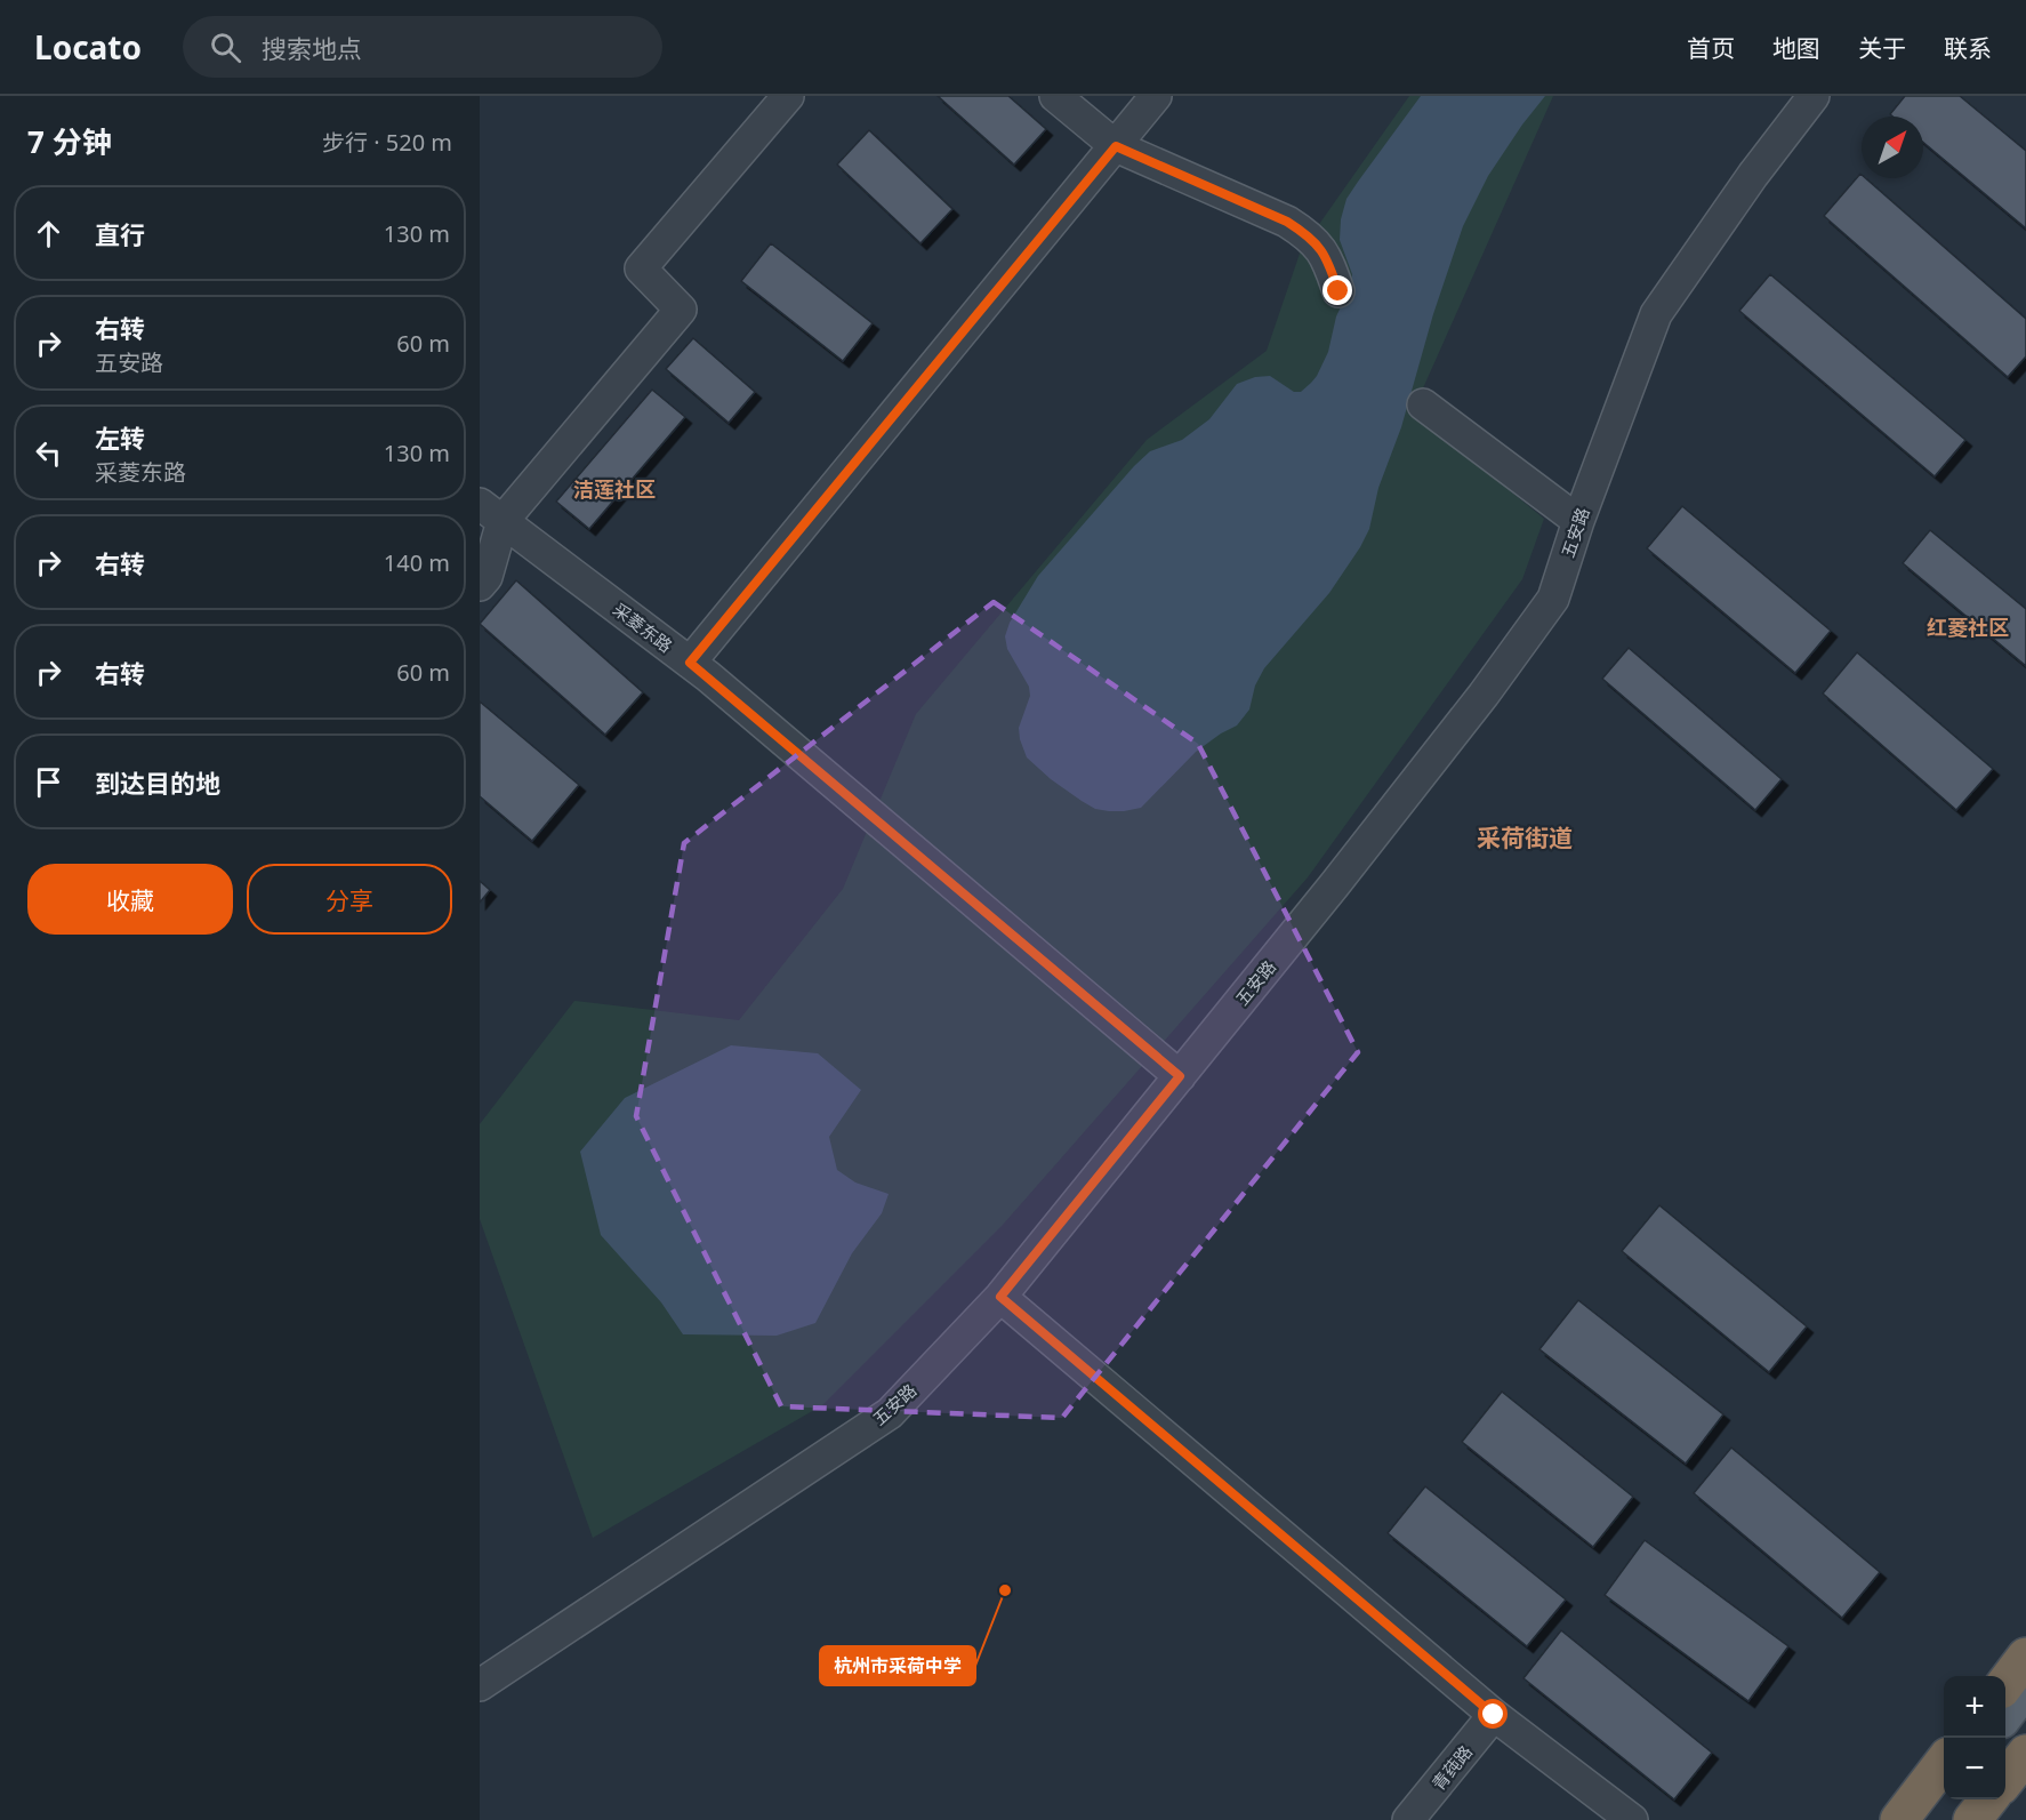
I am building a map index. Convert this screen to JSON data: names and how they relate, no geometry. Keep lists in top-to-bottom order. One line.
{"streets":{"street":["五安路","采菱东路","青莼路"]},"crossings":[["五安路","采菱东路"]],"districts":["洁莲社区","红菱社区","采荷街道"],"places":["杭州市采荷中学"],"north":"top right","page":{"header":"Locato","search":"搜索地点","nav":["首页","地图","关于","联系"],"heading":["7 分钟","步行 · 520 m"],"list":[["直行","130 m"],["右转","五安路","60 m"],["左转","采菱东路","130 m"],["右转","140 m"],["右转","60 m"],"到达目的地"],"buttons":["收藏","分享"],"map_buttons":["+","−"]}}
